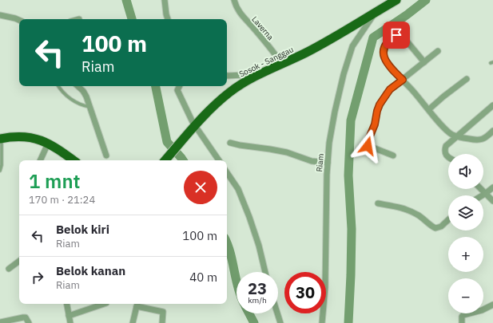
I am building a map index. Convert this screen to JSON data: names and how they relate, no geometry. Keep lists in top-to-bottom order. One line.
{"streets":{"highway":["Sosok - Sanggau"],"street":["Laverna","Riam"]},"crossings":[["Laverna","Sosok - Sanggau"],["Sosok - Sanggau","Riam"]],"page":{"turn":["100 m","Riam"],"map_buttons":["+","−"],"heading":["1 mnt","170 m · 21:24"],"list":[{"name":"Belok kiri","note":"Riam","value":"100 m"},{"name":"Belok kanan","note":"Riam","value":"40 m"}],"speed":"23 km/h","limit":"30"}}
